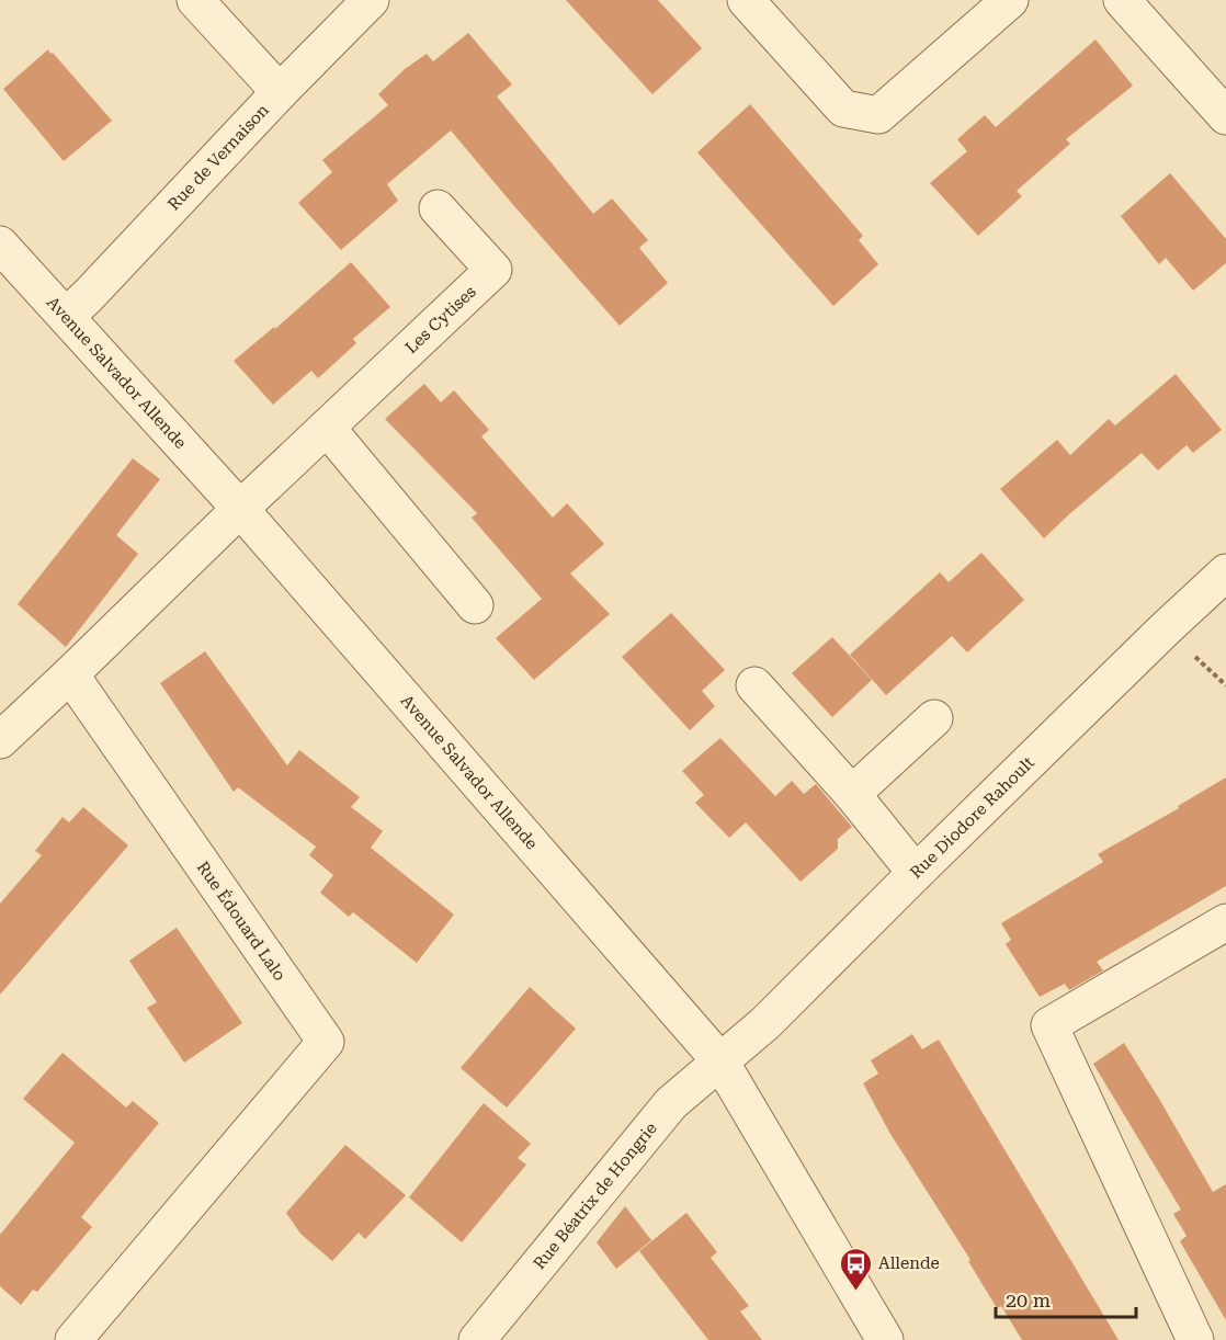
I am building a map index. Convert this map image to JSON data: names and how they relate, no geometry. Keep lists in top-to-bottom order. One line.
{"streets":{"street":["Rue de Vernaison","Les Cytises","Avenue Salvador Allende","Rue Diodore Rahoult","Rue Édouard Lalo","Rue Béatrix de Hongrie"]},"crossings":[["Rue de Vernaison","Avenue Salvador Allende"],["Les Cytises","Avenue Salvador Allende"],["Avenue Salvador Allende","Rue Diodore Rahoult"],["Avenue Salvador Allende","Rue Béatrix de Hongrie"],["Rue Diodore Rahoult","Rue Béatrix de Hongrie"]],"places":{"bus stop":["Allende"]},"scale_bar":"20 m"}
